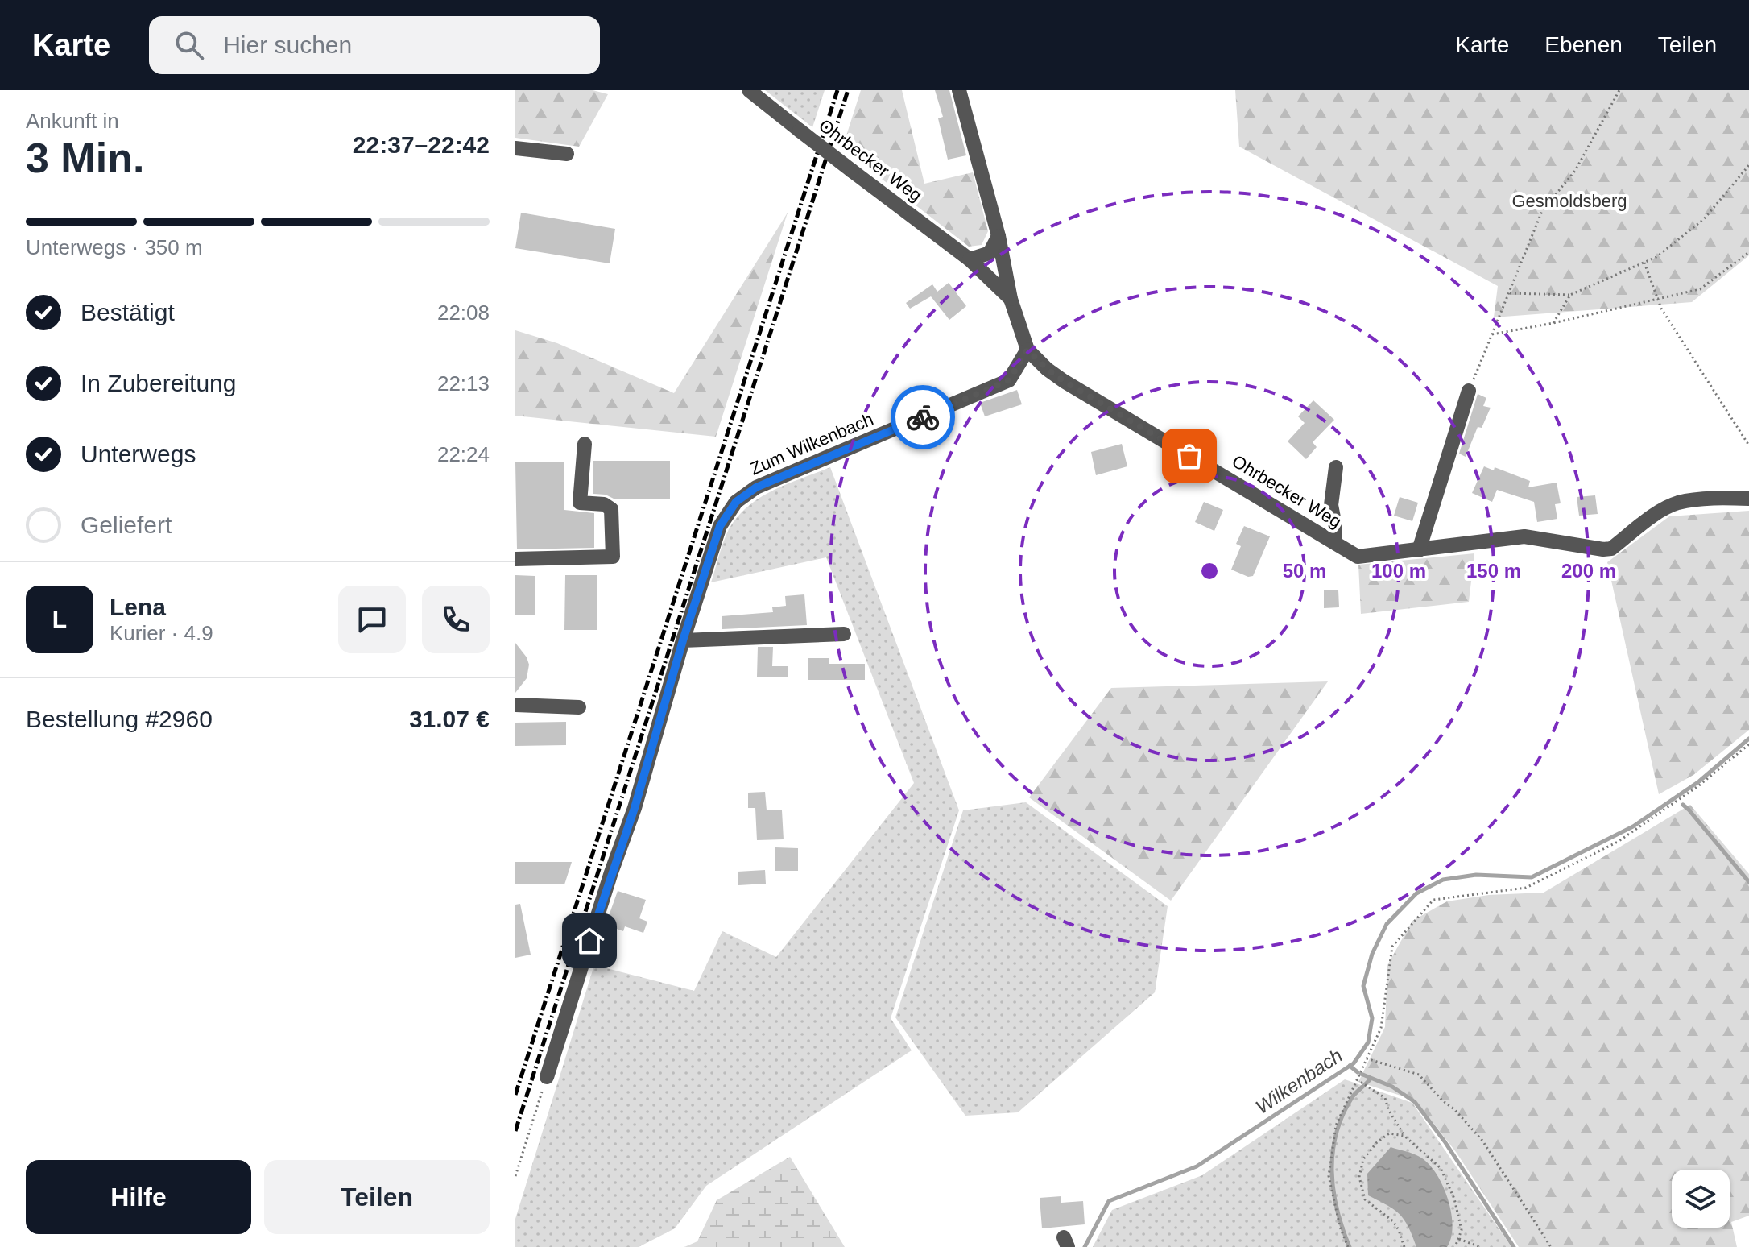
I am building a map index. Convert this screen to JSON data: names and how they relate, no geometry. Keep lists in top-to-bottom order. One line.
{"streets":{"street":["Ohrbecker Weg","Zum Wilkenbach"]},"crossings":[["Ohrbecker Weg","Zum Wilkenbach"]],"water":["Wilkenbach"],"parks":["Gesmoldsberg"],"page":{"header":"Karte","search":"Hier suchen","nav":["Karte","Ebenen","Teilen"],"heading":["3 Min.","Ankunft in","22:37–22:42"],"panel":["Lena","Kurier · 4.9","Bestellung #2960","31.07 €"],"bar":"Unterwegs · 350 m","list":[["Bestätigt","22:08"],["In Zubereitung","22:13"],["Unterwegs","22:24"],"Geliefert"],"round":"L","buttons":["Hilfe","Teilen"]},"rings":["50 m","100 m","150 m","200 m"]}
